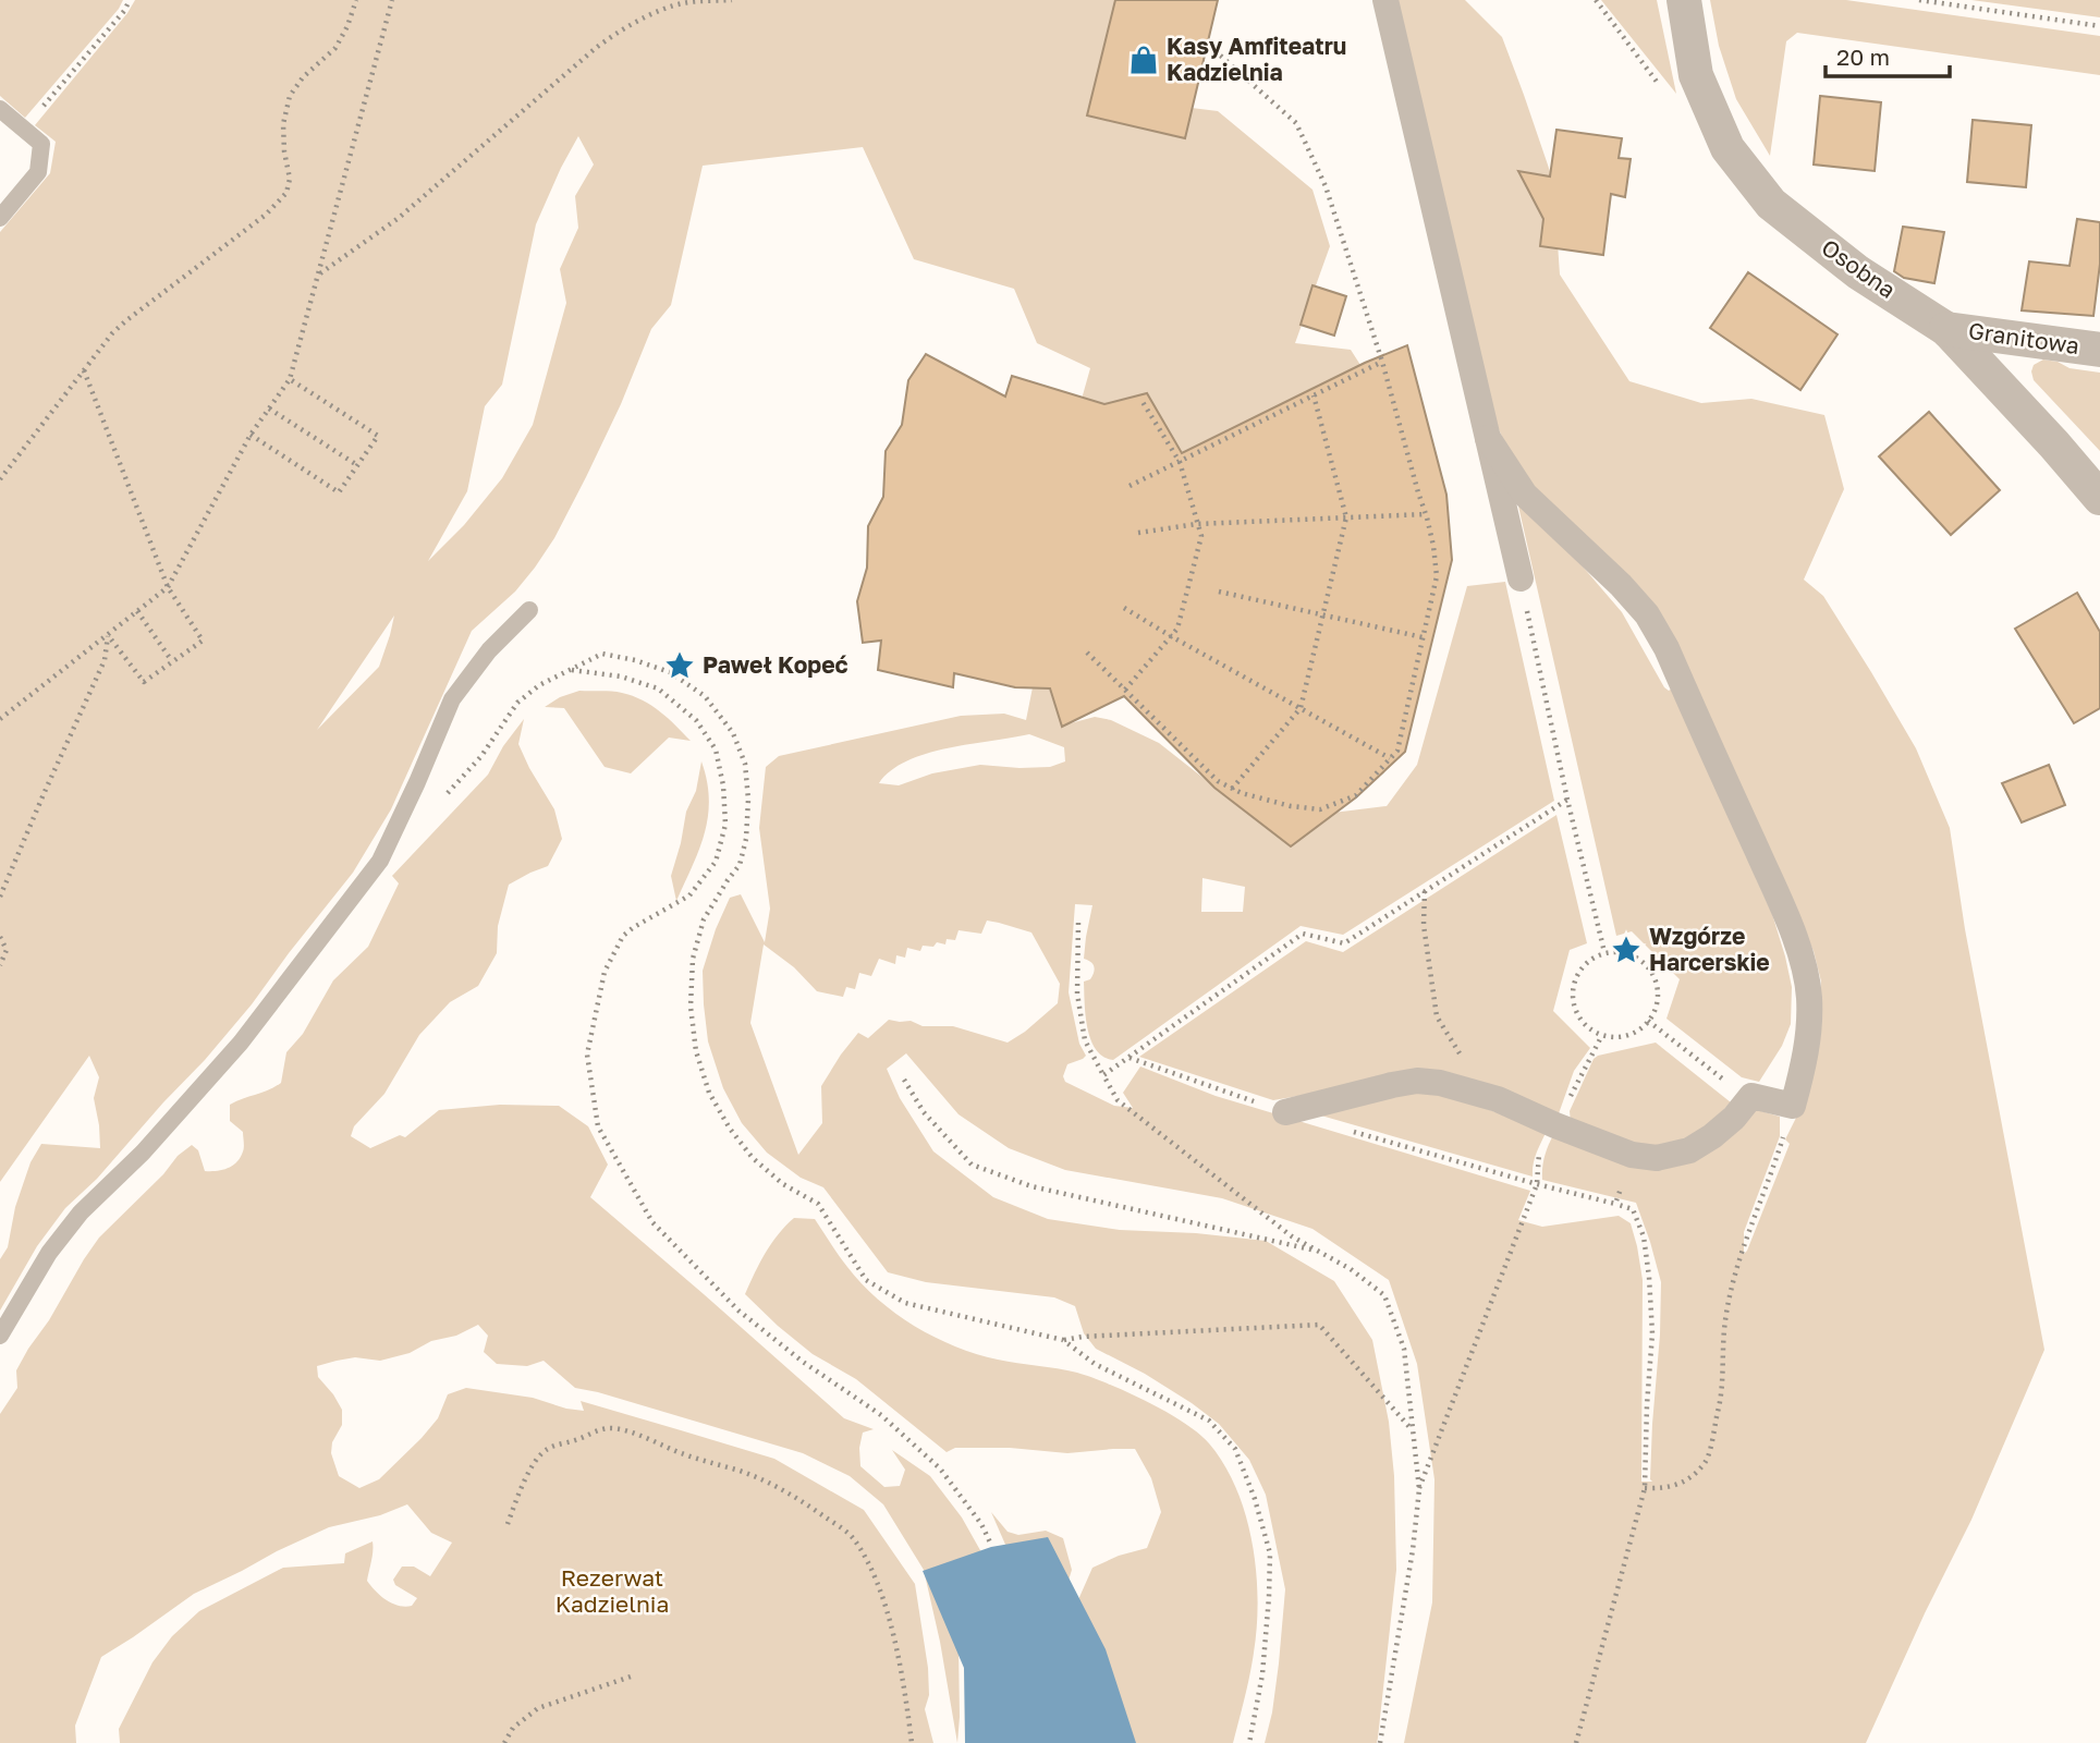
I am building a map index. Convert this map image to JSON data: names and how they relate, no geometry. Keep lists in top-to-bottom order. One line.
{"streets":{"street":["Osobna","Granitowa"]},"crossings":[["Osobna","Granitowa"]],"parks":["Rezerwat Kadzielnia"],"places":{"shop":["Kasy Amfiteatru Kadzielnia"],"place":["Paweł Kopeć","Wzgórze Harcerskie"]},"scale_bar":"20 m"}
